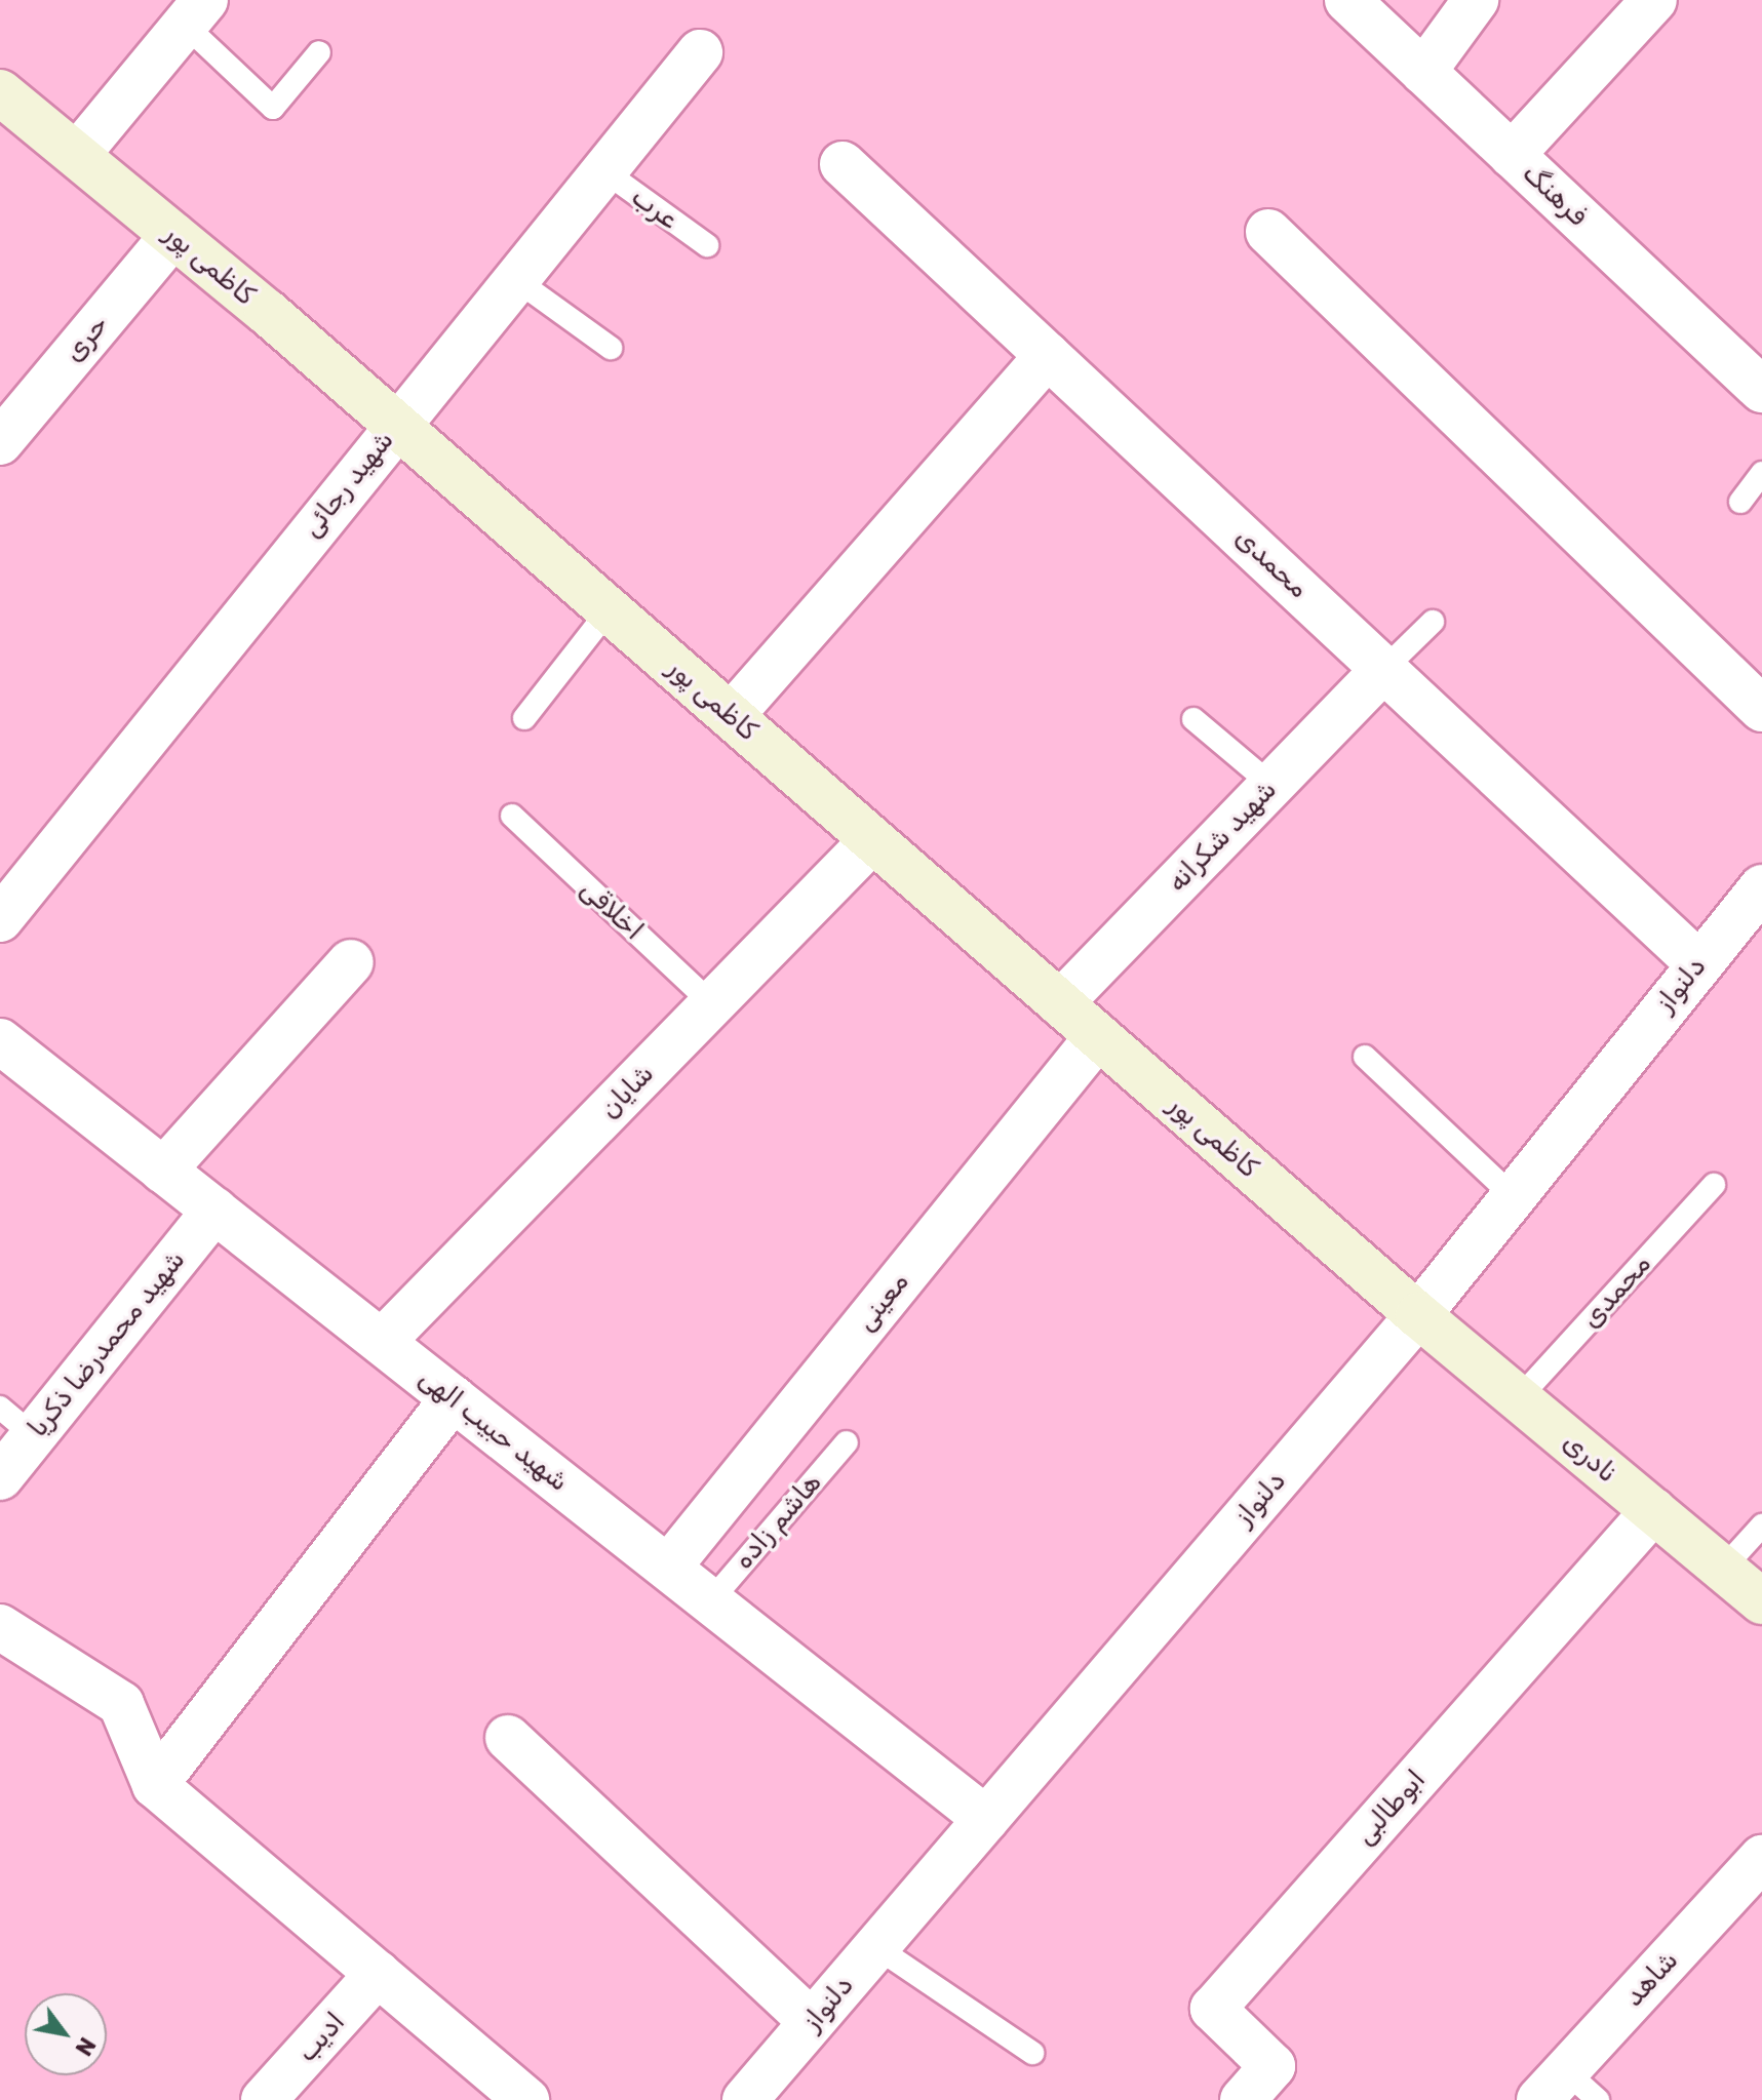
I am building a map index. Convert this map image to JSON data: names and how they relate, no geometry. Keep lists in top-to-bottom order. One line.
{"streets":{"street":["فرهنگ","کاظمی پور","حری","شهید رجائی","محمدی","شهید شکرانه","دلنواز","شایان","معینی","شهید محمدرضا ذکریا","شهید حبیب الهی","نادری","ابوطالبی","شاهد","ادیب"],"lane":["عرب","اخلاقی","هاشم زاده"]},"crossings":[["عرب","شهید رجائی"],["کاظمی پور","حری"],["کاظمی پور","شهید رجائی"],["کاظمی پور","شهید شکرانه"],["کاظمی پور","دلنواز"],["کاظمی پور","شایان"],["کاظمی پور","معینی"],["کاظمی پور","نادری"],["محمدی","شهید شکرانه"],["محمدی","دلنواز"],["محمدی","نادری"],["اخلاقی","شایان"],["دلنواز","شهید حبیب الهی"],["دلنواز","نادری"],["شایان","شهید حبیب الهی"],["معینی","شهید حبیب الهی"],["شهید محمدرضا ذکریا","شهید حبیب الهی"],["شهید حبیب الهی","هاشم زاده"],["نادری","ابوطالبی"]],"north":"bottom right"}
